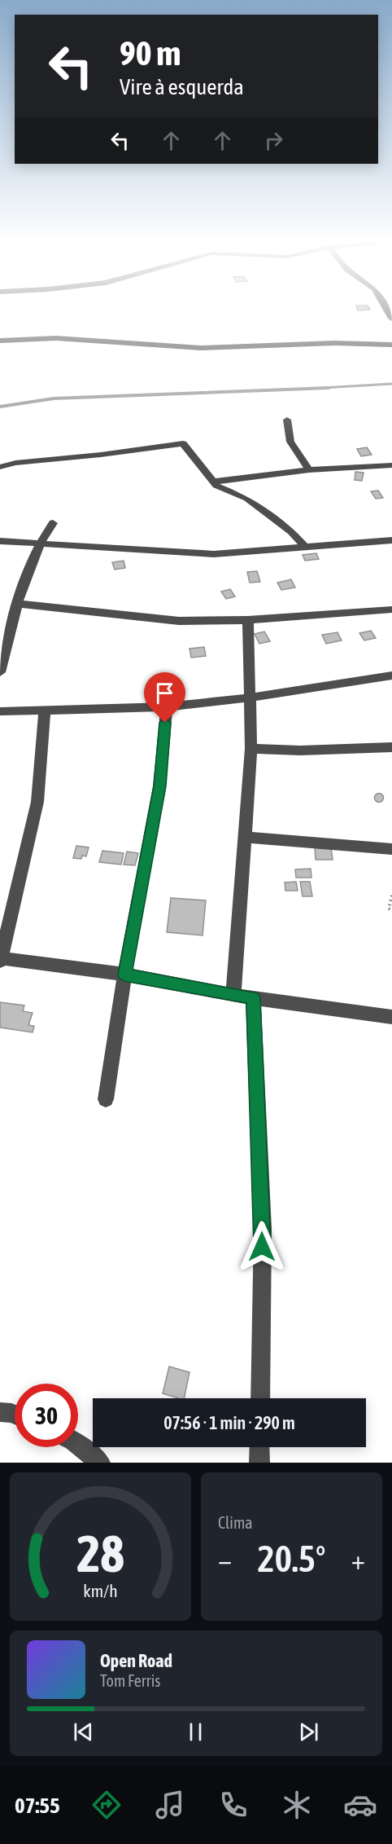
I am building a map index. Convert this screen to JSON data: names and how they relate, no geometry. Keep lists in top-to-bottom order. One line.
{"page":{"turn":["90 m","Vire à esquerda"],"limit":"30","trip":"07:56 · 1 min · 290 m","tile":"Clima","heat":["−","20.5°","+"],"song":["Open Road","Tom Ferris"],"tabs":"07:55","gauge":["28","km/h"]}}
